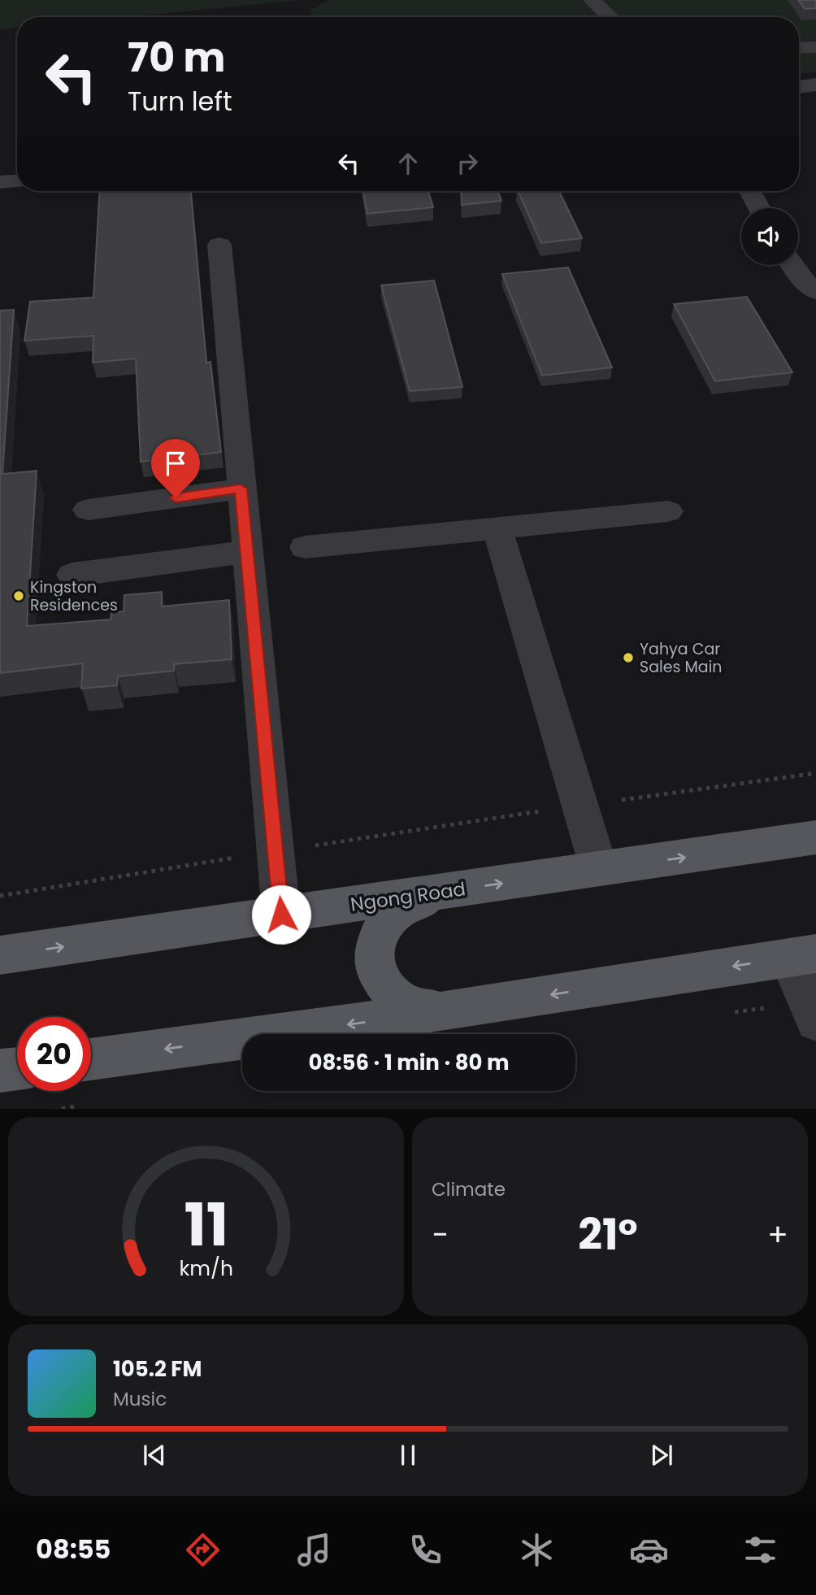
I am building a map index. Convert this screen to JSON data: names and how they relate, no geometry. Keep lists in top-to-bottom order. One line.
{"streets":{"main road":["Ngong Road"]},"places":["Kingston Residences","Yahya Car Sales Main"],"page":{"turn":["70 m","Turn left"],"limit":"20","trip":"08:56 · 1 min · 80 m","tile":"Climate","heat":["−","21°","+"],"song":["105.2 FM","Music"],"tabs":"08:55","gauge":["11","km/h"]}}
